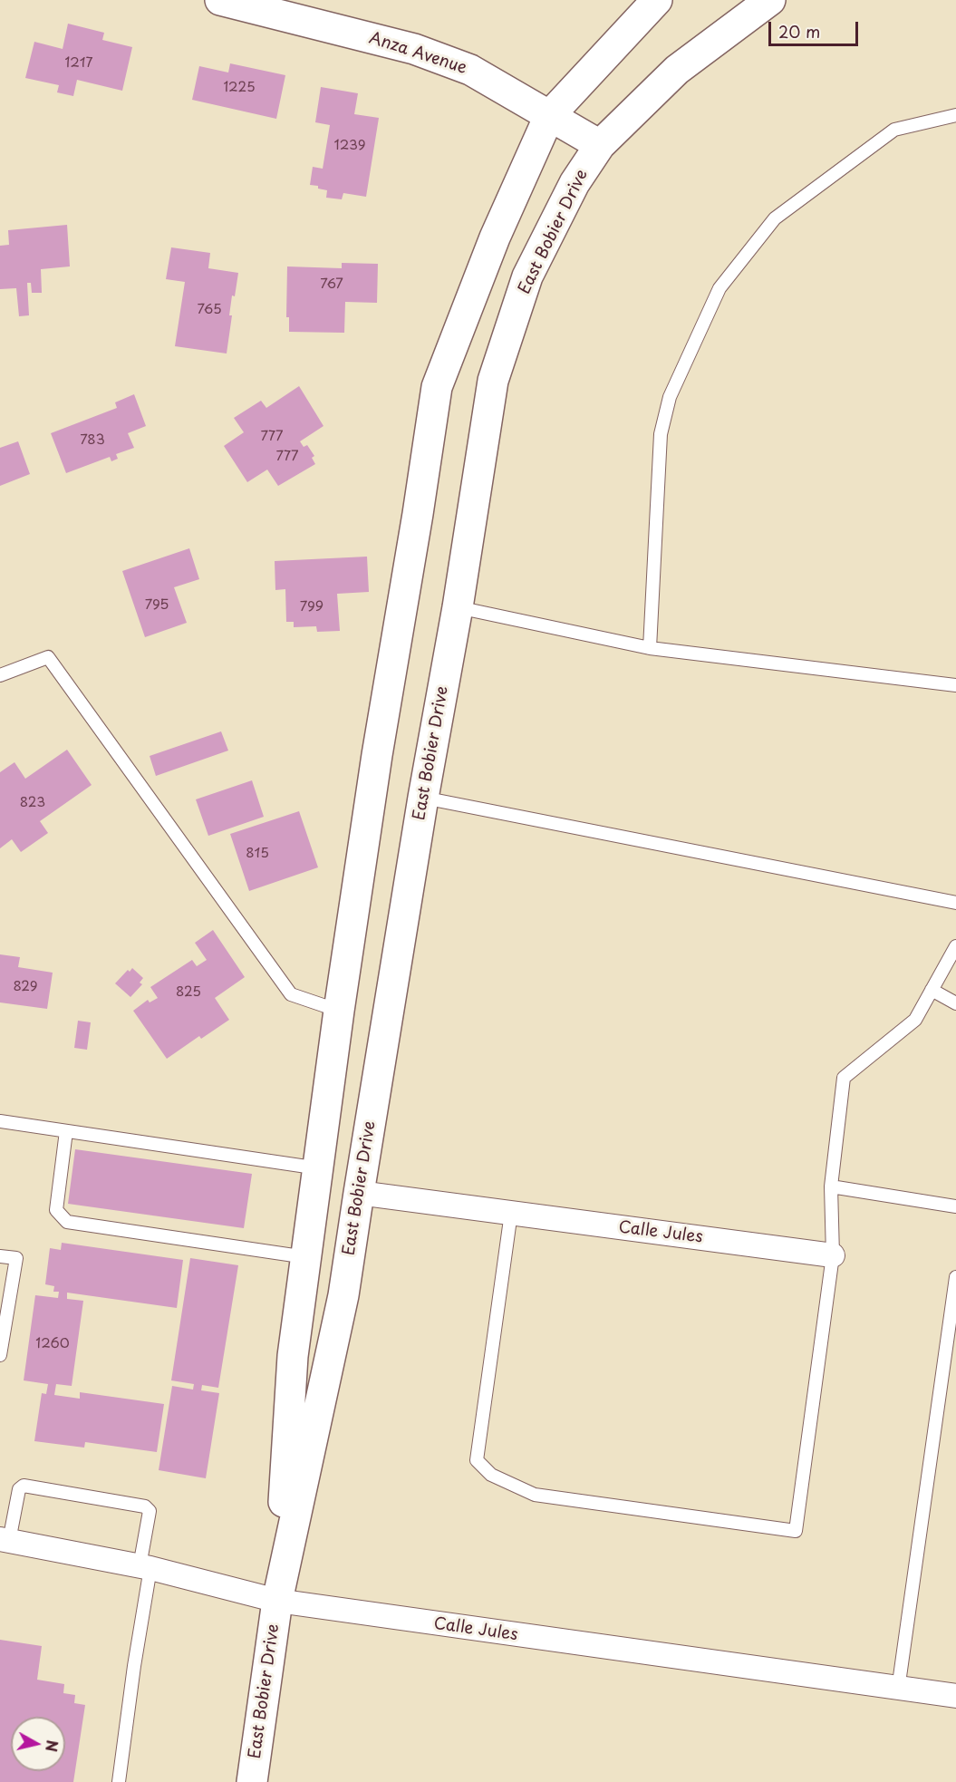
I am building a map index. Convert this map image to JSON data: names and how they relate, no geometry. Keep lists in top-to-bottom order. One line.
{"streets":{"main road":["Anza Avenue","East Bobier Drive"],"street":["Calle Jules"]},"crossings":[["Anza Avenue","East Bobier Drive"],["East Bobier Drive","Calle Jules"]],"house_numbers":["1217","1225","1239","767","765","777","783","777","795","799","823","815","829","825","1260"],"scale_bar":"20 m","north":"right"}
